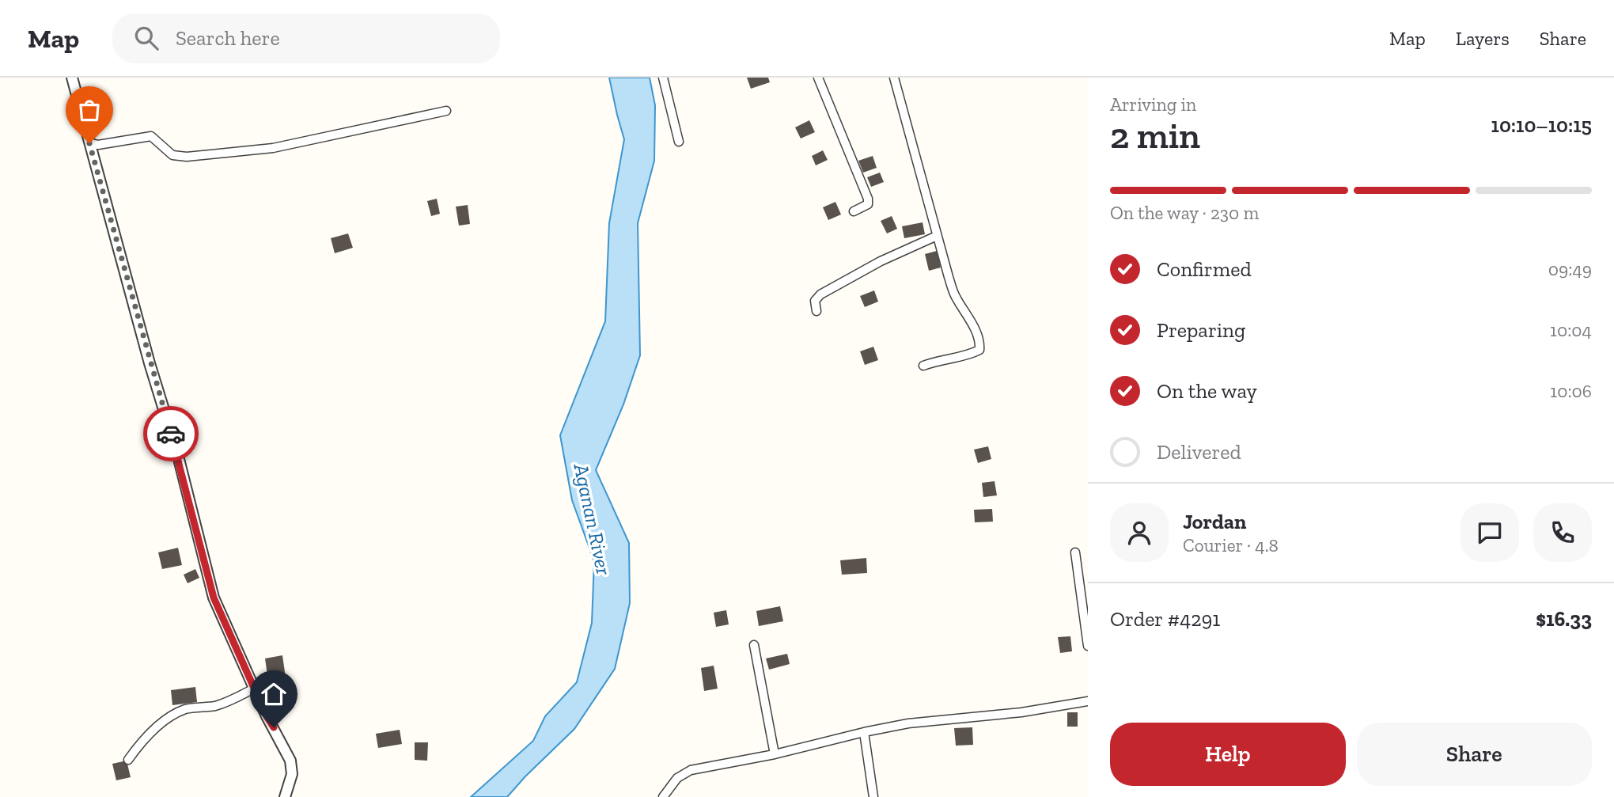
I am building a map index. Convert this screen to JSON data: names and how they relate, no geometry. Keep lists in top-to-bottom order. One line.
{"water":["Aganan River"],"page":{"header":"Map","search":"Search here","nav":["Map","Layers","Share"],"heading":["2 min","Arriving in","10:10–10:15"],"panel":["Jordan","Courier · 4.8","Order #4291","$16.33"],"bar":"On the way · 230 m","list":[["Confirmed","09:49"],["Preparing","10:04"],["On the way","10:06"],"Delivered"],"buttons":["Help","Share"]}}
